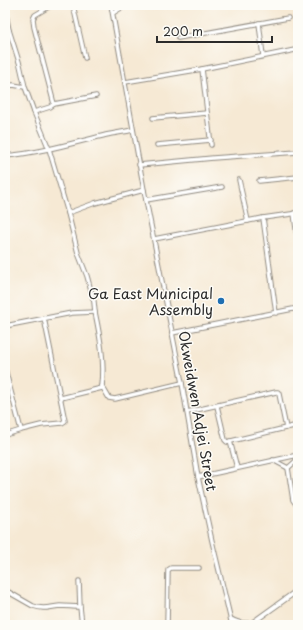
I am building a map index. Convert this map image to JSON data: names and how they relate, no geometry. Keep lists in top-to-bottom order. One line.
{"streets":{"street":["Okweidwen Adjei Street"]},"places":["Ga East Municipal Assembly"],"scale_bar":"200 m"}
